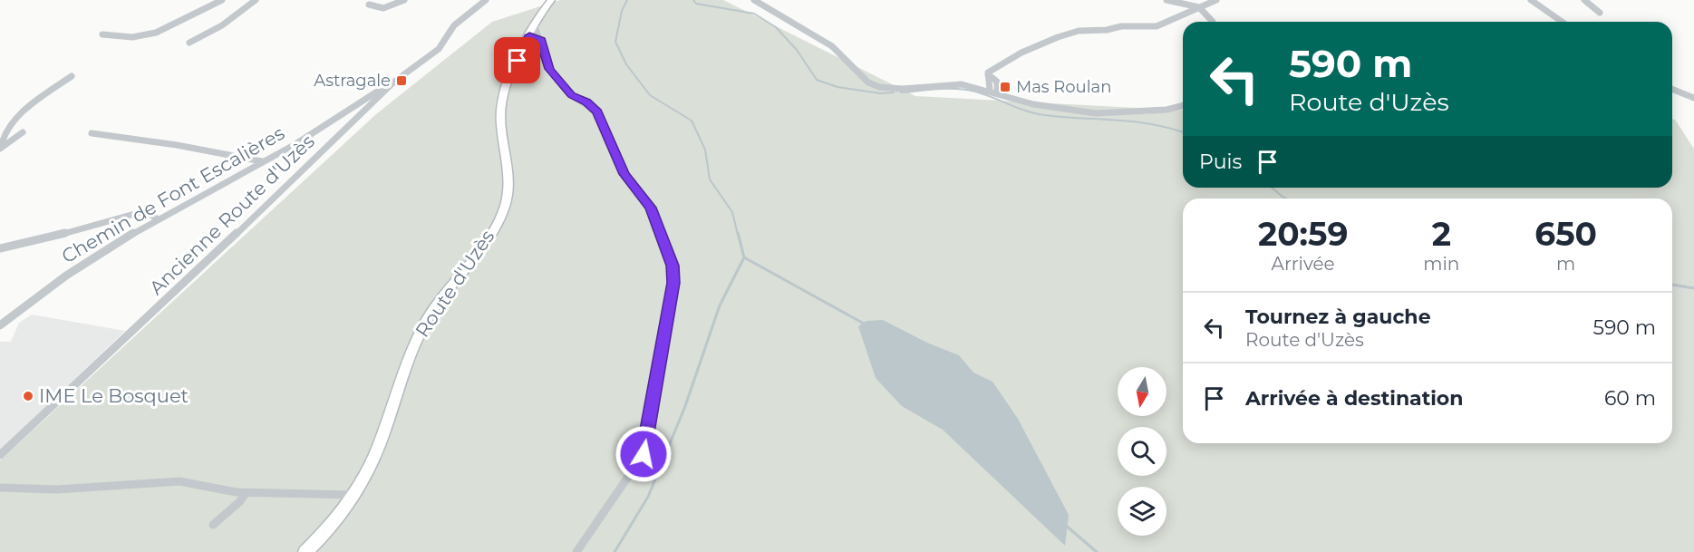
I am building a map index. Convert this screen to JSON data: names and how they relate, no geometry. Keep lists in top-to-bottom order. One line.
{"streets":{"main road":["Route d'Uzès"],"street":["Chemin de Font Escalières","Ancienne Route d'Uzès"]},"crossings":[["Chemin de Font Escalières","Ancienne Route d'Uzès"]],"places":{"transit":["Astragale","Mas Roulan"],"other":["IME Le Bosquet"]},"north":"bottom","page":{"turn":["590 m","Route d'Uzès"],"then":"Puis","eta":["20:59","Arrivée","2","min","650","m"],"list":[{"name":"Tournez à gauche","note":"Route d'Uzès","value":"590 m"},{"name":"Arrivée à destination","value":"60 m"}]}}
